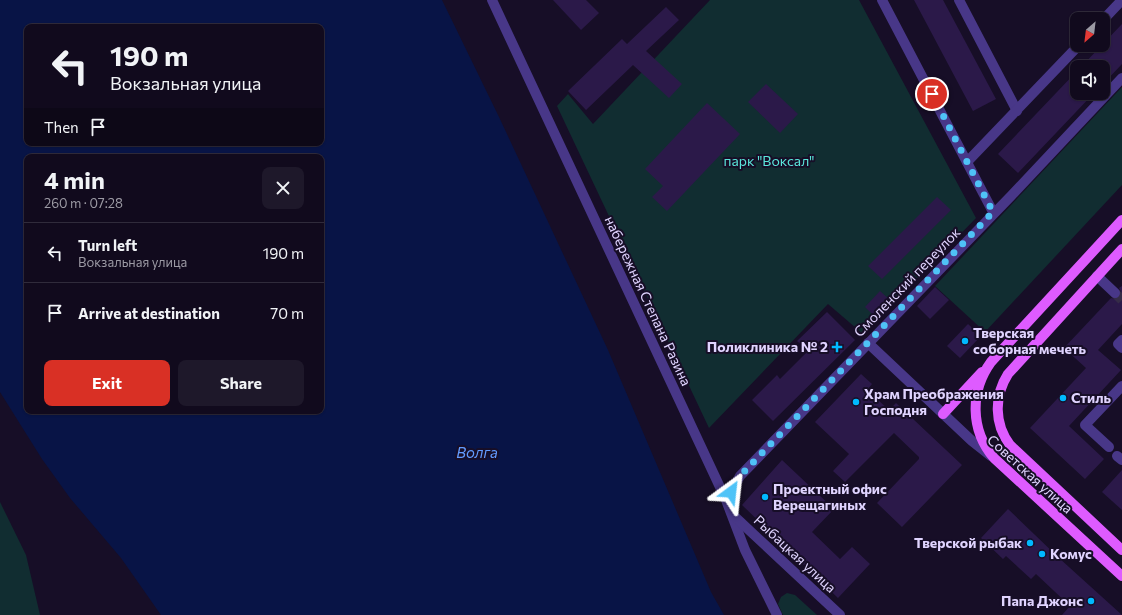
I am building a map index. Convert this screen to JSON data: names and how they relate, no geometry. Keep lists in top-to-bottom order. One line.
{"streets":{"main road":["Советская улица"],"street":["Смоленский переулок","набережная Степана Разина","Рыбацкая улица"]},"crossings":[["Смоленский переулок","набережная Степана Разина"],["Смоленский переулок","Советская улица"],["Смоленский переулок","Рыбацкая улица"],["набережная Степана Разина","Рыбацкая улица"]],"water":["Волга"],"parks":["парк \"Воксал\""],"places":{"other":["Тверская соборная мечеть","Стиль","Храм Преображения Господня","Проектный офис Верещагиных","Тверской рыбак","Комус","Папа Джонс"],"health":["Поликлиника № 2"]},"north":"bottom left","page":{"turn":["190 m","Вокзальная улица"],"then":"Then","heading":["4 min","260 m · 07:28"],"list":[{"name":"Turn left","note":"Вокзальная улица","value":"190 m"},{"name":"Arrive at destination","value":"70 m"}],"buttons":["Exit","Share"]}}
